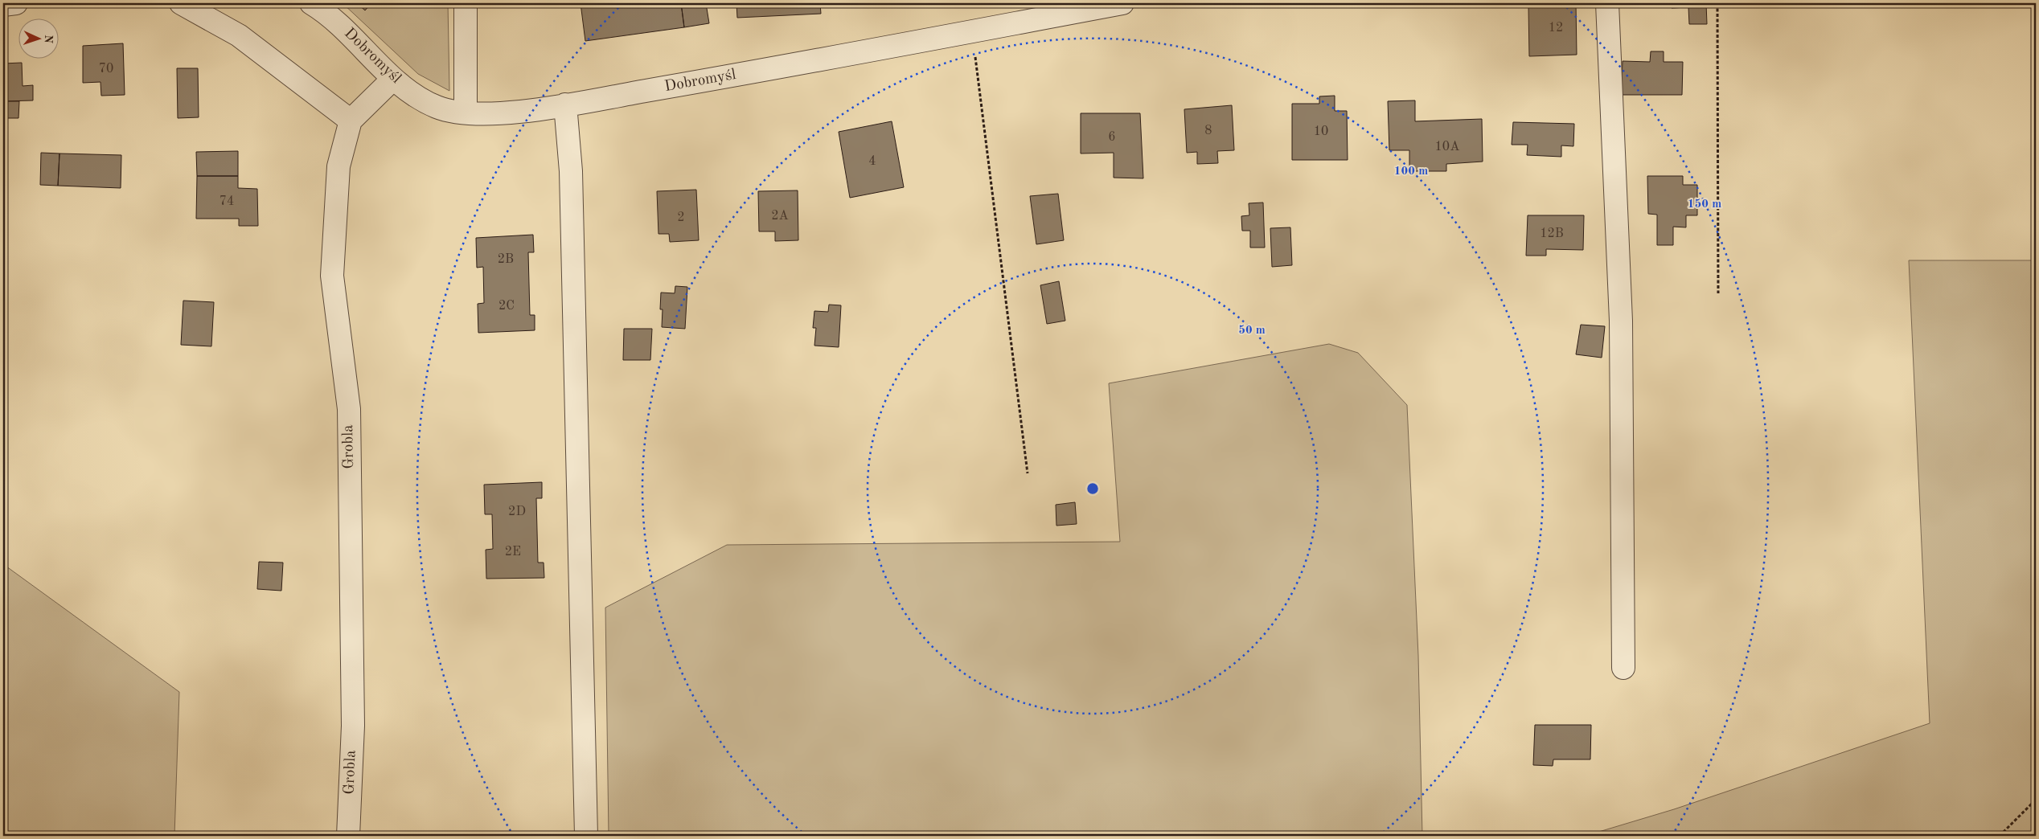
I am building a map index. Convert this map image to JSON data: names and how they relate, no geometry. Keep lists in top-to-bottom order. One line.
{"streets":{"street":["Dobromyśl","Grobla"]},"house_numbers":["12","70","8","10","6","10A","4","74","2A","2","12B","2B","2C","2D","2E"],"north":"right","rings":["100 m","150 m","50 m"]}
